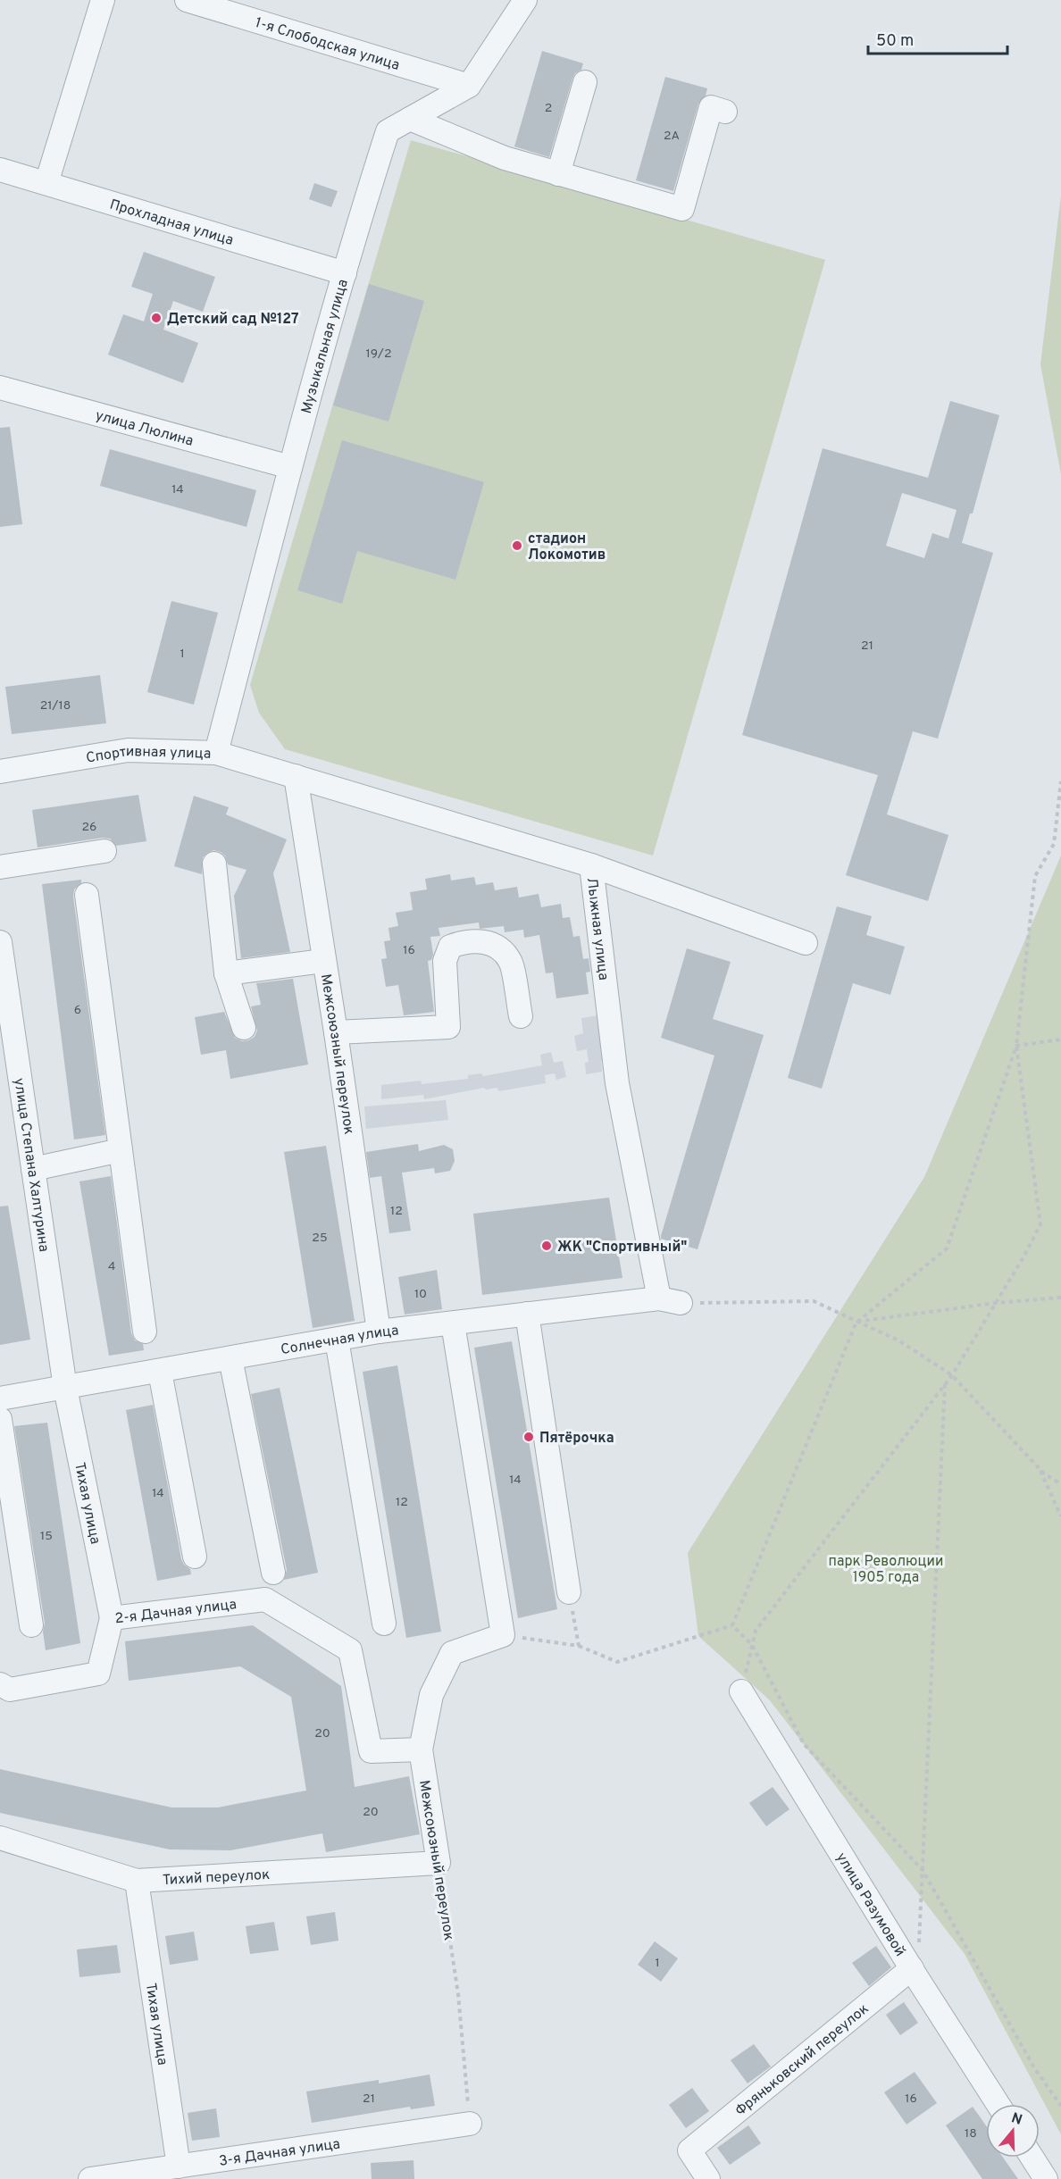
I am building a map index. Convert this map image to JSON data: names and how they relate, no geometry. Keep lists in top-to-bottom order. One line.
{"streets":{"street":["1-я Слободская улица","Прохладная улица","Музыкальная улица","улица Люлина","Спортивная улица","Лыжная улица","Межсоюзный переулок","улица Степана Халтурина","Солнечная улица","Тихая улица","2-я Дачная улица","Тихий переулок","улица Разумовой","Фряньковский переулок","3-я Дачная улица"]},"crossings":[["1-я Слободская улица","Музыкальная улица"],["Прохладная улица","Музыкальная улица"],["Музыкальная улица","улица Люлина"],["Музыкальная улица","Спортивная улица"],["Спортивная улица","Лыжная улица"],["Спортивная улица","Межсоюзный переулок"],["Лыжная улица","Межсоюзный переулок"],["Лыжная улица","Солнечная улица"],["Межсоюзный переулок","Солнечная улица"],["Межсоюзный переулок","2-я Дачная улица"],["Межсоюзный переулок","Тихий переулок"],["Межсоюзный переулок","3-я Дачная улица"],["улица Степана Халтурина","Солнечная улица"],["улица Степана Халтурина","Тихая улица"],["Солнечная улица","Тихая улица"],["Тихая улица","2-я Дачная улица"],["Тихая улица","Тихий переулок"],["Тихая улица","3-я Дачная улица"],["улица Разумовой","Фряньковский переулок"]],"parks":["парк Революции 1905 года"],"places":["Детский сад №127","стадион Локомотив","ЖК \"Спортивный\"","Пятёрочка"],"house_numbers":["2","2А","19/2","14","21","1","21/18","26","16","6","12","25","4","10","14","14","12","15","20","20","1","21","16","18"],"scale_bar":"50 m","north":"top"}
